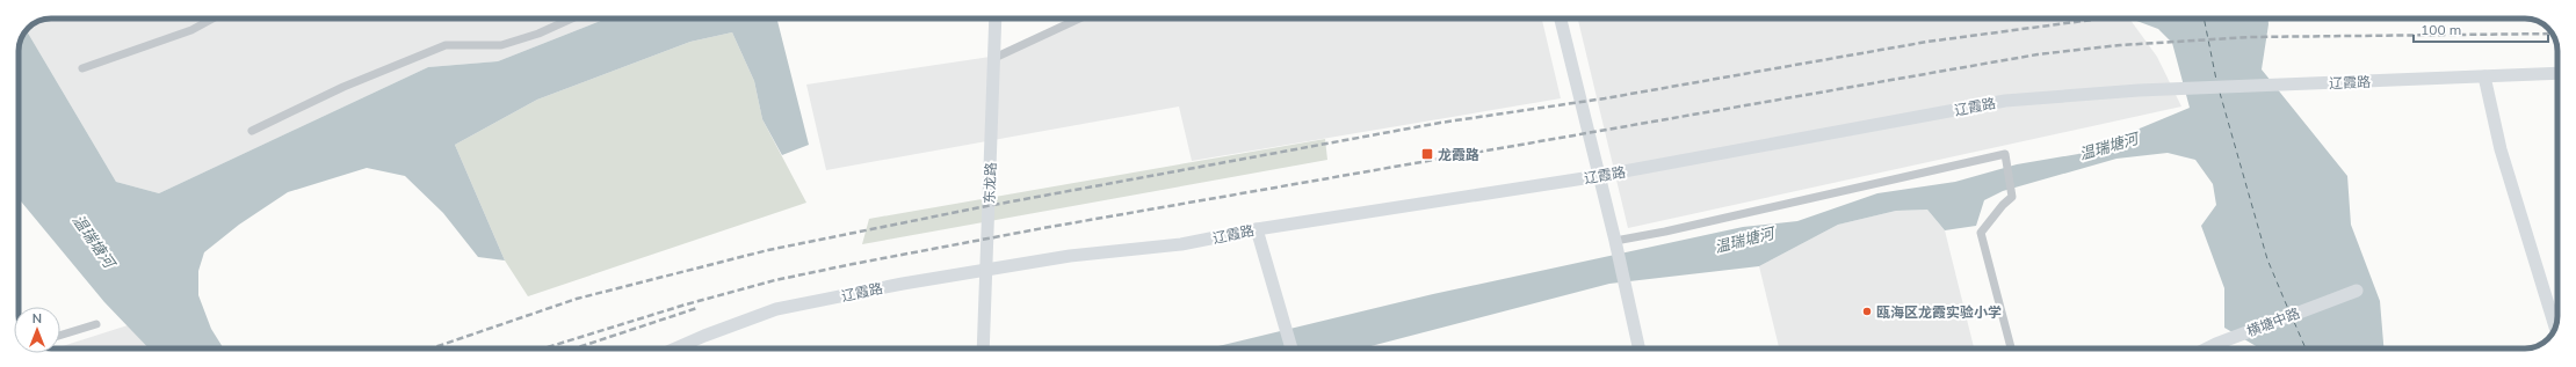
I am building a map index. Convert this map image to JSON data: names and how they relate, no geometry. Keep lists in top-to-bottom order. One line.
{"streets":{"street":["辽霞路","东龙路","横塘中路"]},"water":["温瑞塘河"],"places":{"transit":["龙霞路"],"other":["瓯海区龙霞实验小学"]},"scale_bar":"100 m","north":"top"}
